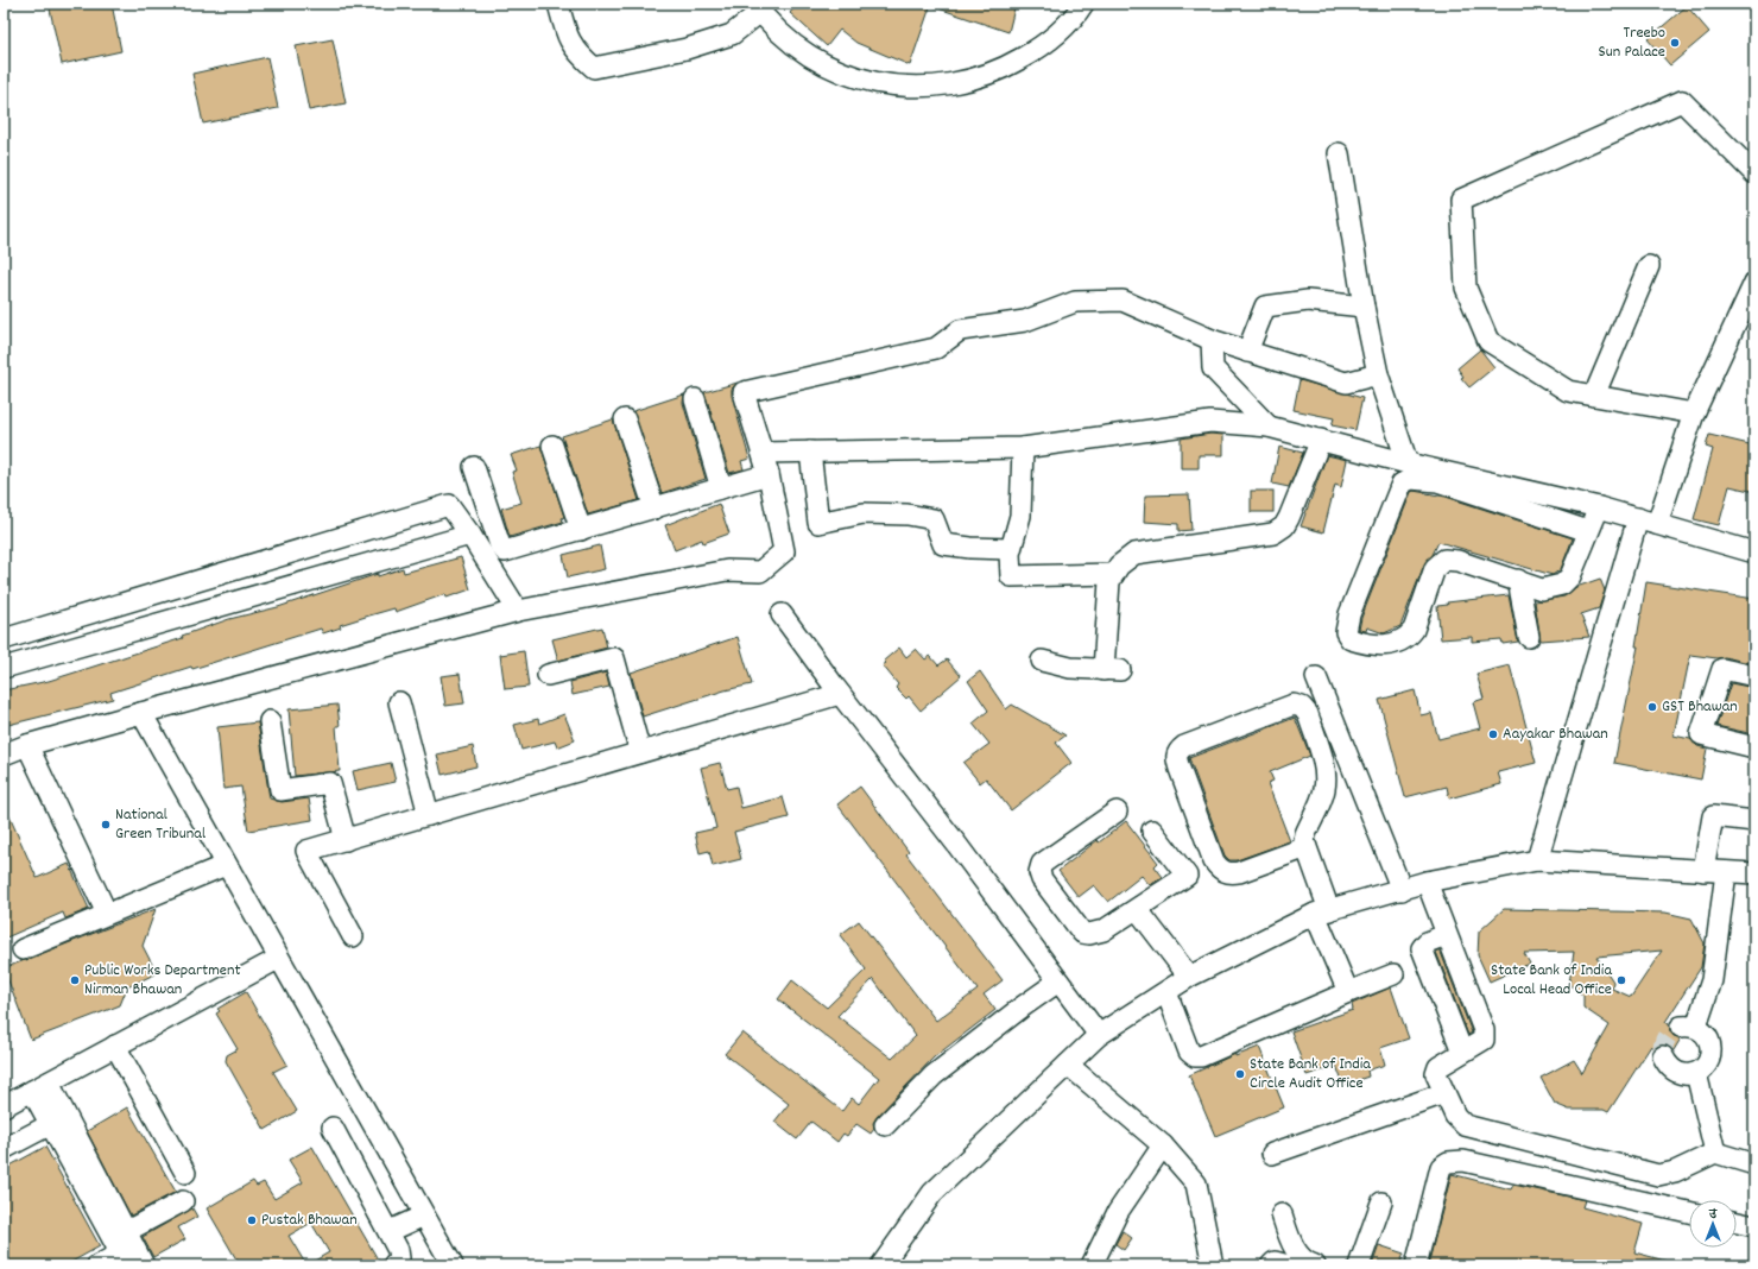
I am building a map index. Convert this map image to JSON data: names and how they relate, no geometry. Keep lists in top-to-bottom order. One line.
{"places":["Treebo Sun Palace","GST Bhawan","Aayakar Bhawan","National Green Tribunal","Public Works Department Nirman Bhawan","State Bank of India Local Head Office","State Bank of India Circle Audit Office","Pustak Bhawan"],"north":"top"}
